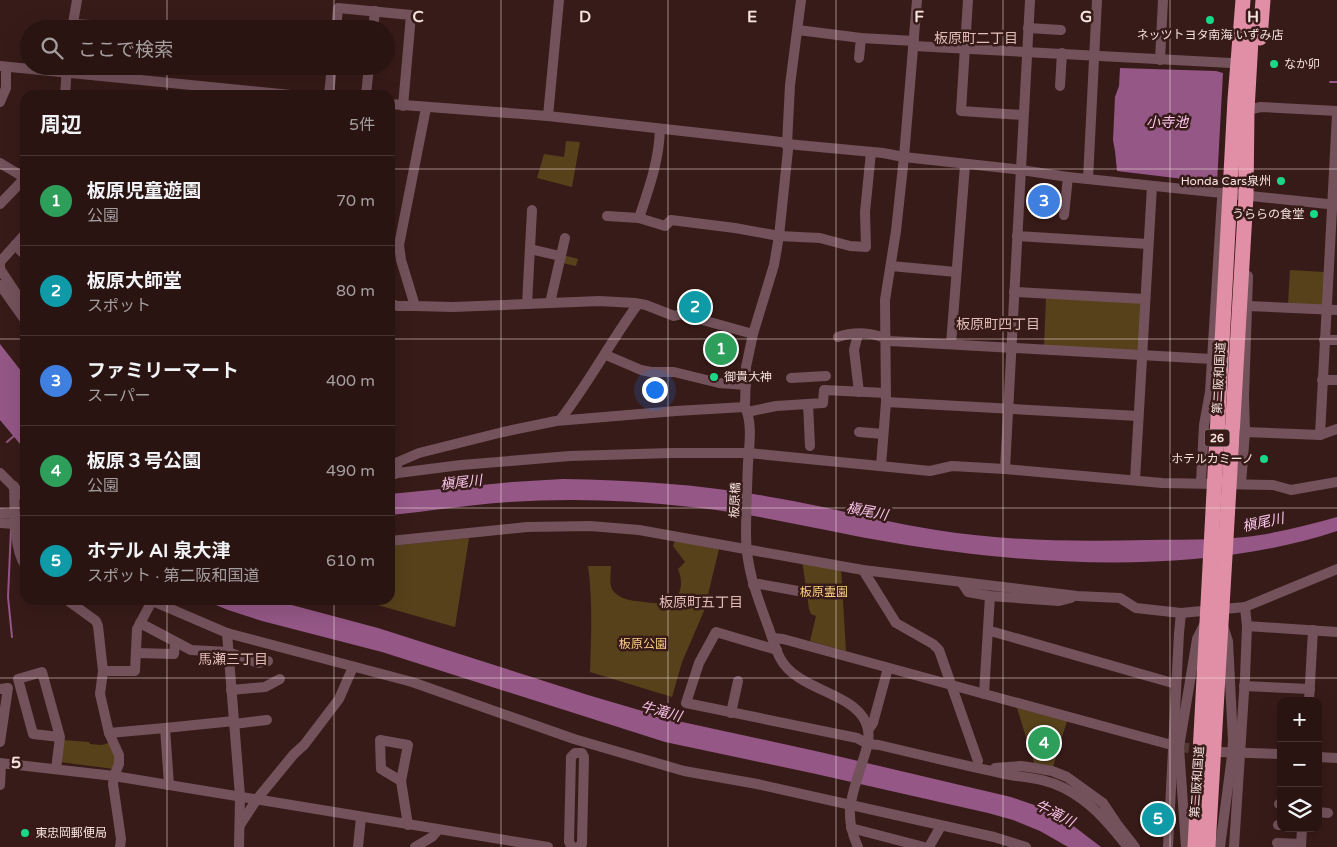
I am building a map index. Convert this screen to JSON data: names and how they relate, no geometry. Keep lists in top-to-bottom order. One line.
{"streets":{"highway":["第二阪和国道","26"],"street":["板原橋"]},"crossings":[["第二阪和国道","26"]],"districts":["板原町二丁目","板原町四丁目","板原町五丁目","馬瀬三丁目"],"water":["小寺池","槇尾川","牛滝川"],"parks":["板原霊園","板原公園"],"places":["ネッツトヨタ南海 いずみ店","なか卯","Honda Cars泉州","うららの食堂","御貴大神","ホテルカミーノ","東忠岡郵便局"],"page":{"search":"ここで検索","heading":["周辺","5件"],"list":[{"mark":"1","name":"板原児童遊園","note":"公園","value":"70 m"},{"mark":"2","name":"板原大師堂","note":"スポット","value":"80 m"},{"mark":"3","name":"ファミリーマート","note":"スーパー","value":"400 m"},{"mark":"4","name":"板原３号公園","note":"公園","value":"490 m"},{"mark":"5","name":"ホテル AI 泉大津","note":"スポット · 第二阪和国道","value":"610 m"}],"pins":["3","2","1","4","5"],"map_buttons":["+","−"]},"grid":{"columns":["C","D","E","F","G","H"],"rows":["5"]}}
